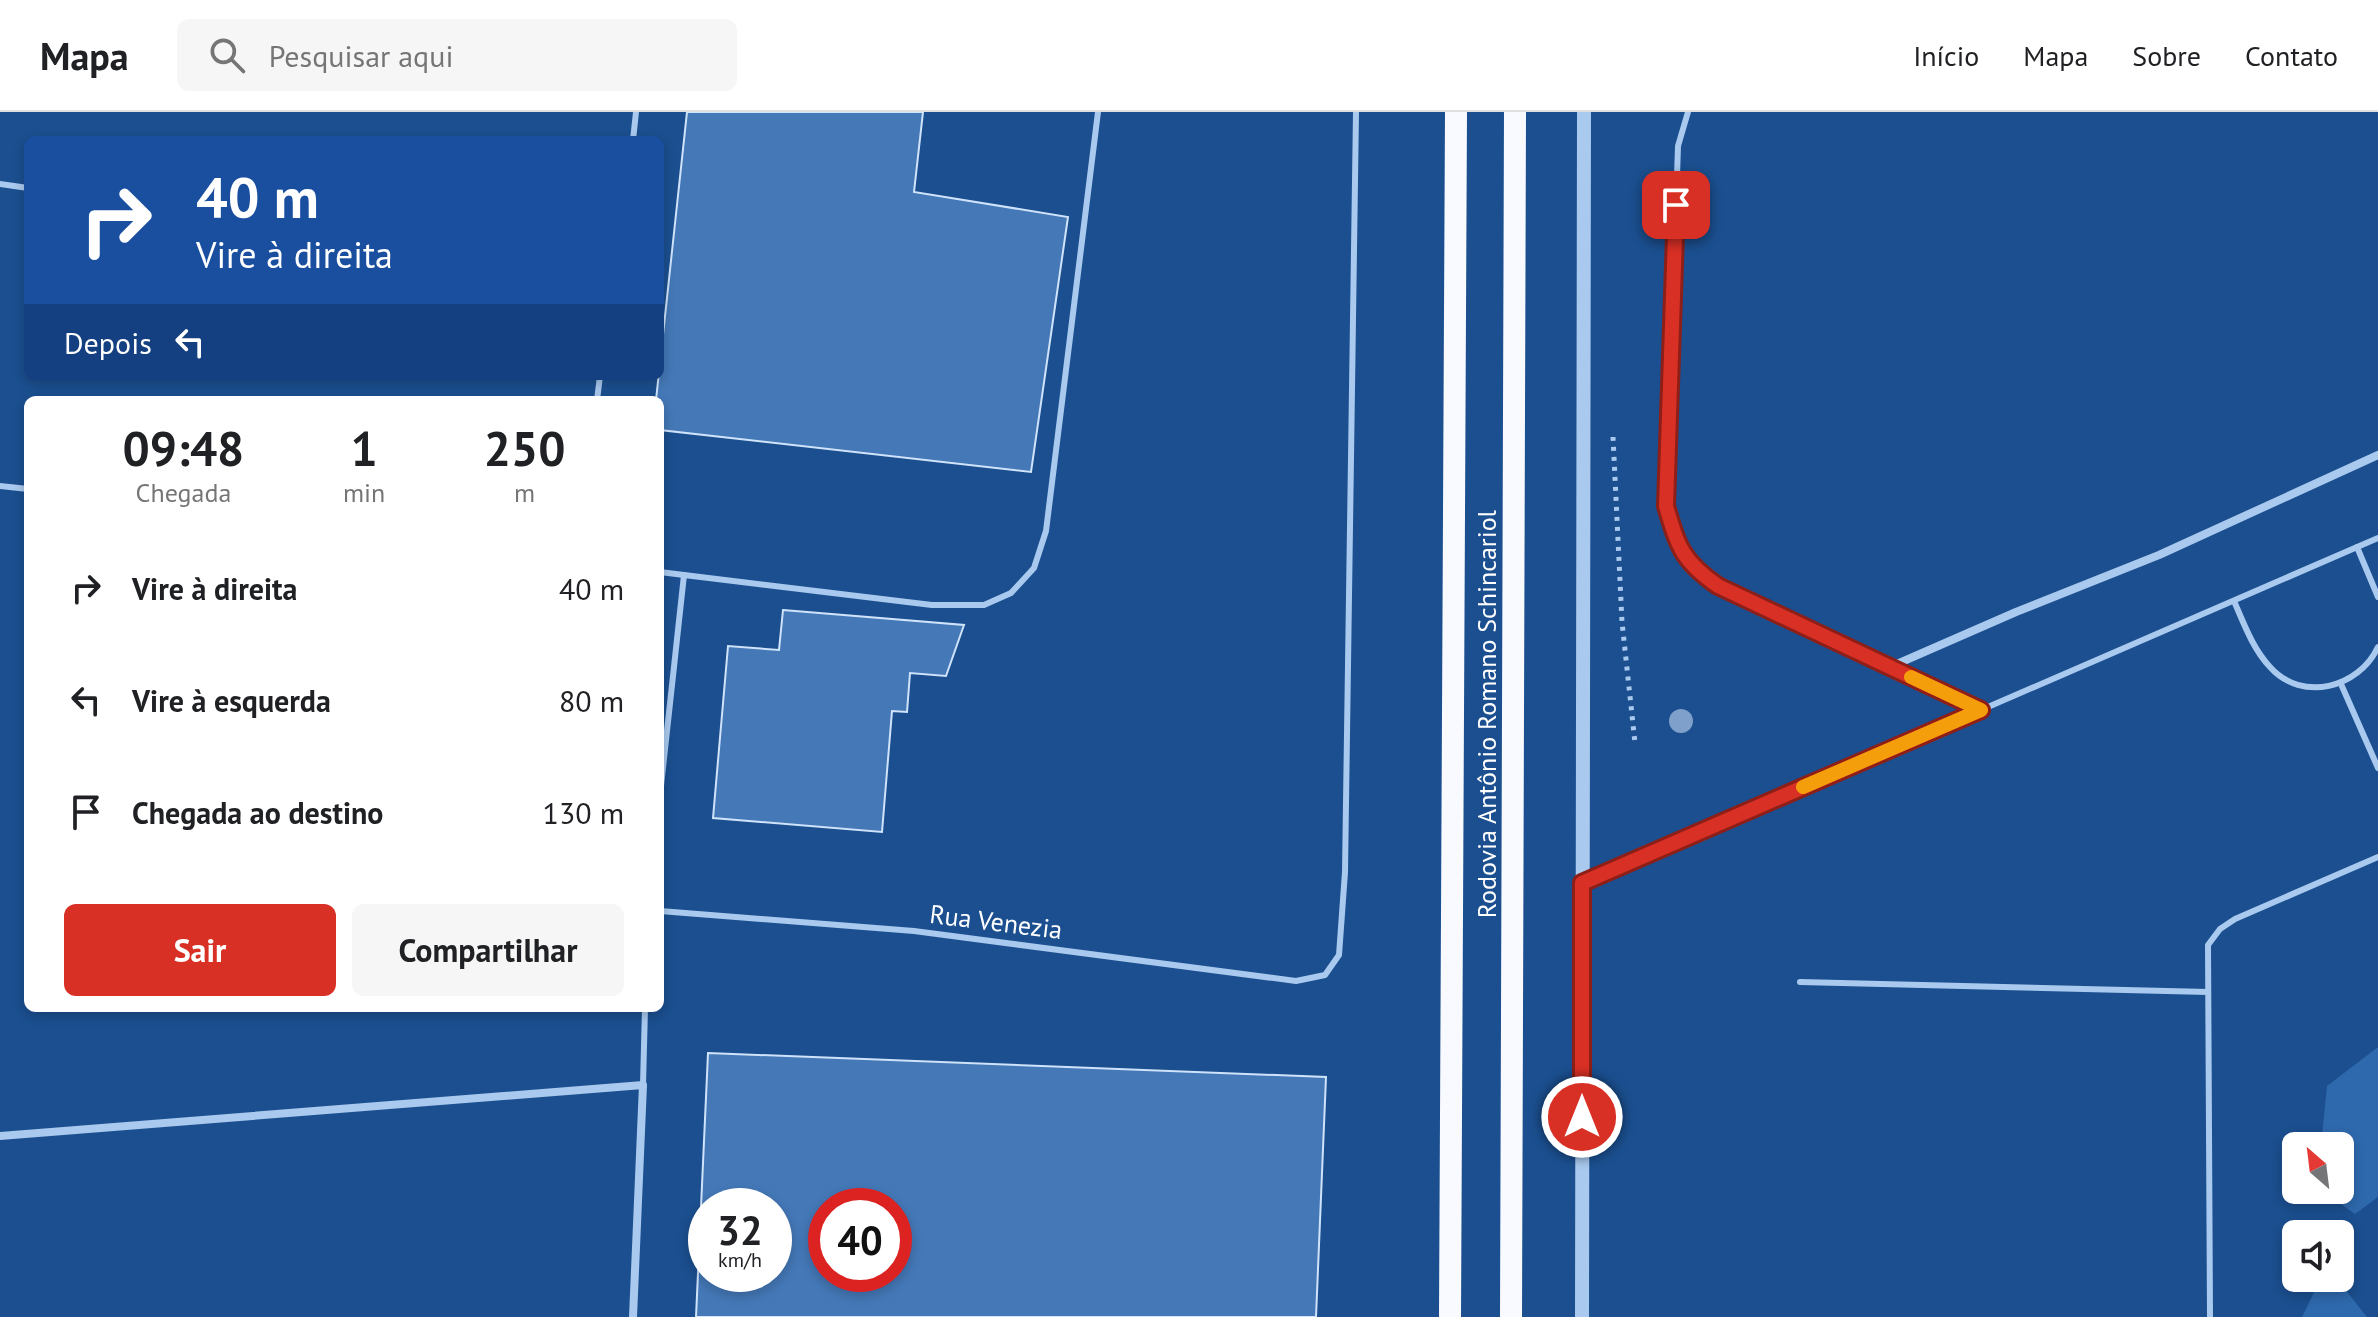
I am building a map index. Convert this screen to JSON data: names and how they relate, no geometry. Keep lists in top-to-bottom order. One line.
{"streets":{"highway":["Rodovia Antônio Romano Schincariol"],"lane":["Rua Venezia"]},"north":"top left","page":{"header":"Mapa","search":"Pesquisar aqui","nav":["Início","Mapa","Sobre","Contato"],"turn":["40 m","Vire à direita"],"then":"Depois","eta":["09:48","Chegada","1","min","250","m"],"list":[{"name":"Vire à direita","value":"40 m"},{"name":"Vire à esquerda","value":"80 m"},{"name":"Chegada ao destino","value":"130 m"}],"buttons":["Sair","Compartilhar"],"speed":"32 km/h","limit":"40"}}
